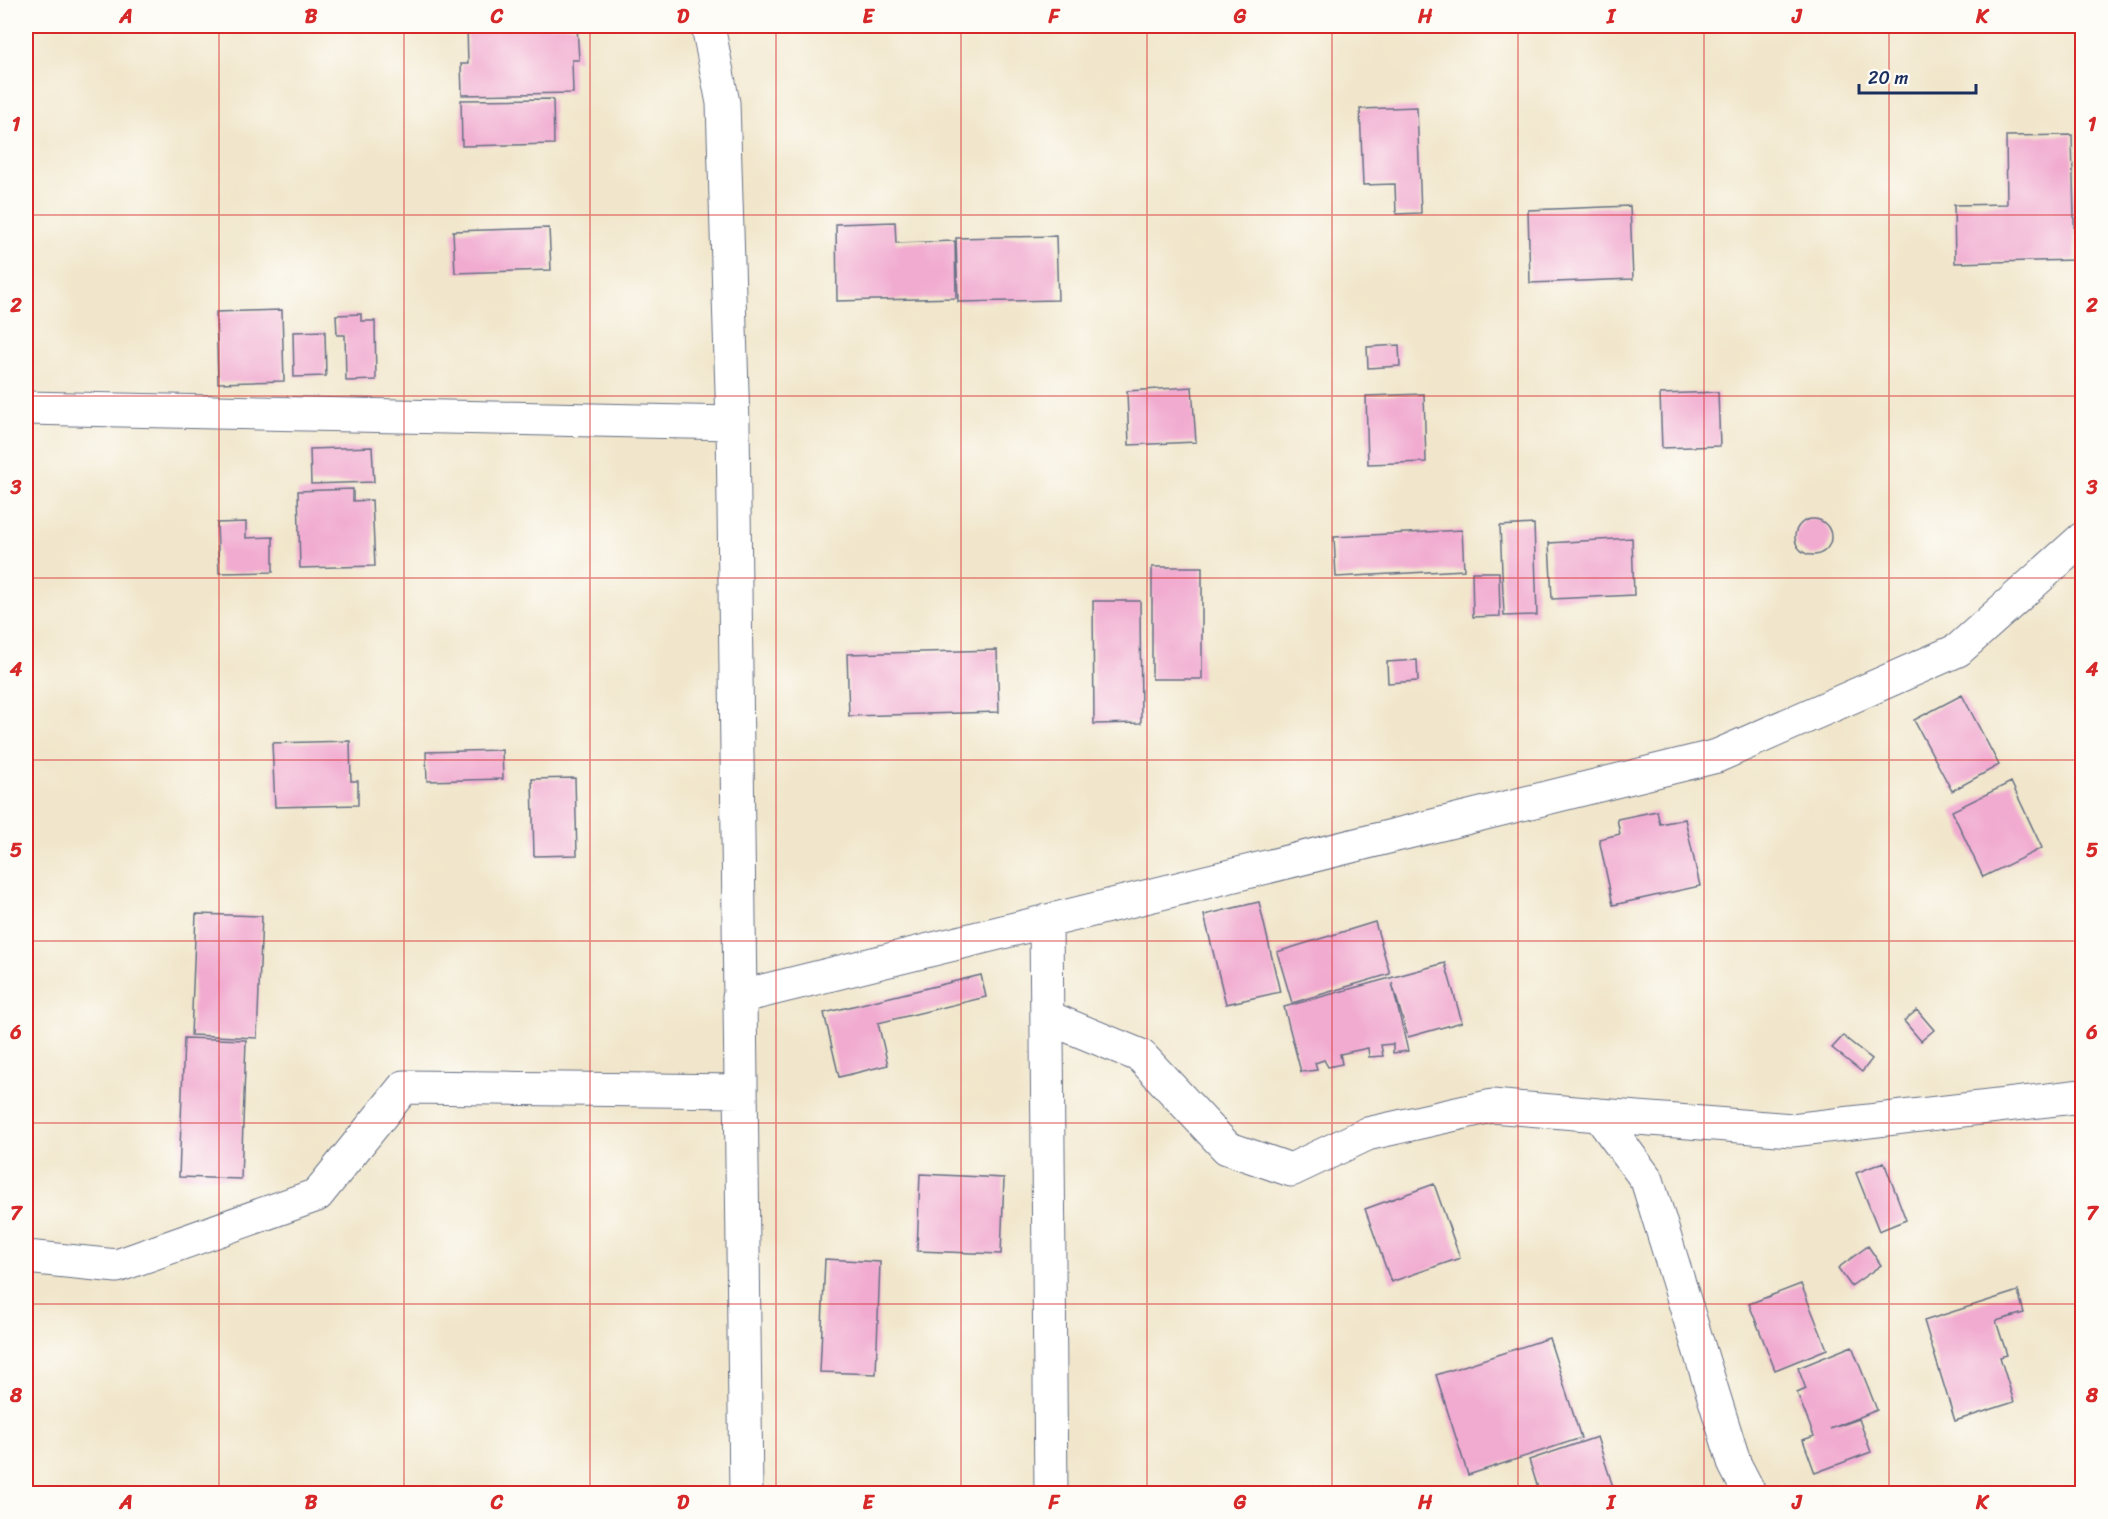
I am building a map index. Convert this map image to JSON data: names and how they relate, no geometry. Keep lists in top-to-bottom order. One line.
{"scale_bar":"20 m","grid":{"columns":["A","B","C","D","E","F","G","H","I","J","K"],"rows":["1","2","3","4","5","6","7","8"]}}
